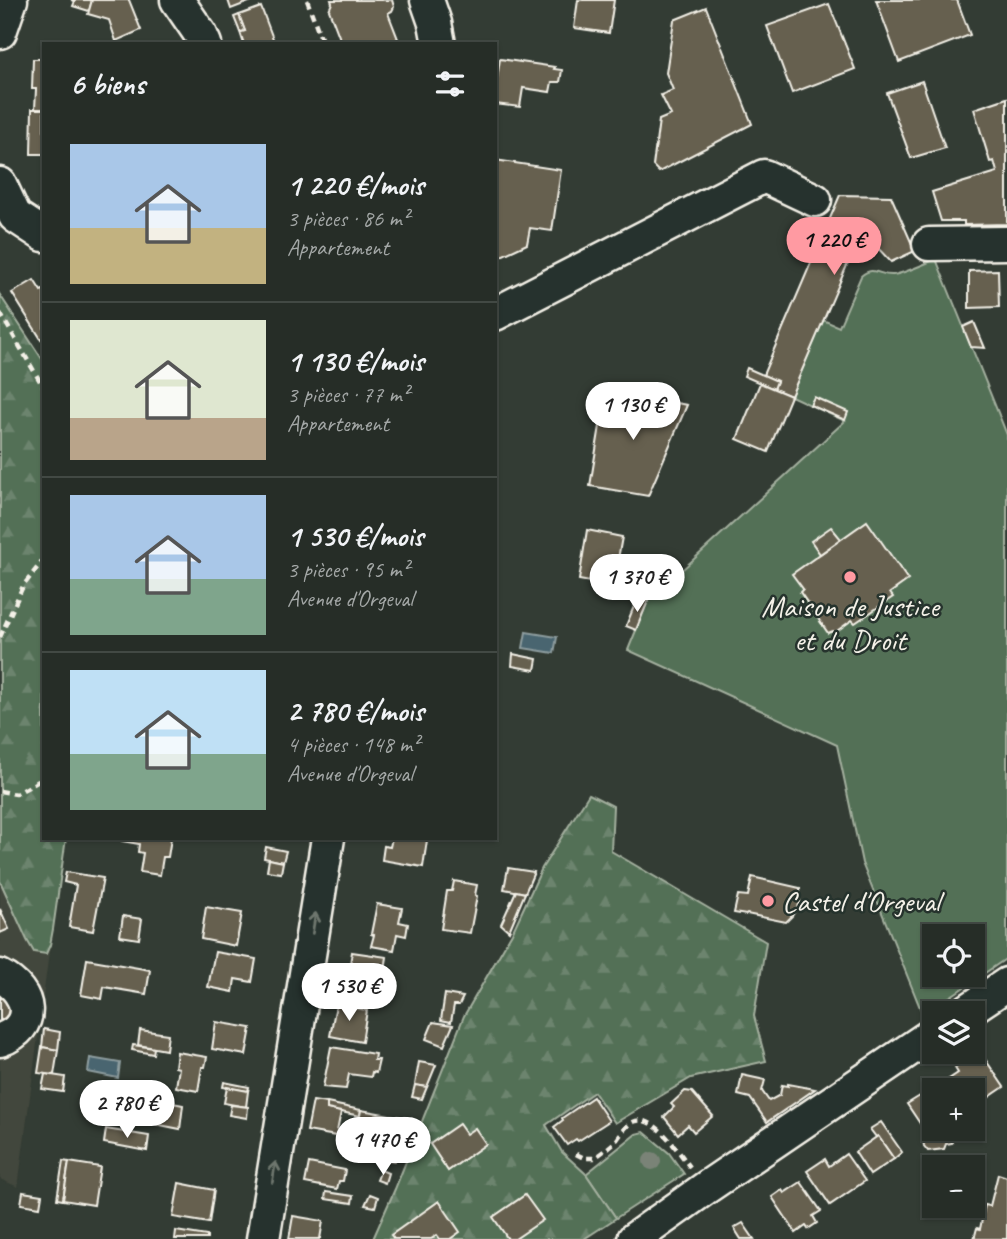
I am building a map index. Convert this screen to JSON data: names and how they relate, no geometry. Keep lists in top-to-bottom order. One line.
{"places":["Maison de Justice et du Droit","Castel d'Orgeval"],"page":{"heading":"6 biens","list":[{"name":"1 220 €/mois","note":"3 pièces · 86 m² · Appartement"},{"name":"1 130 €/mois","note":"3 pièces · 77 m² · Appartement"},{"name":"1 530 €/mois","note":"3 pièces · 95 m² · Avenue d'Orgeval"},{"name":"2 780 €/mois","note":"4 pièces · 148 m² · Avenue d'Orgeval"}],"price":["1 220 €","1 130 €","1 370 €","1 530 €","2 780 €","1 470 €"],"map_buttons":["+","−"]}}
